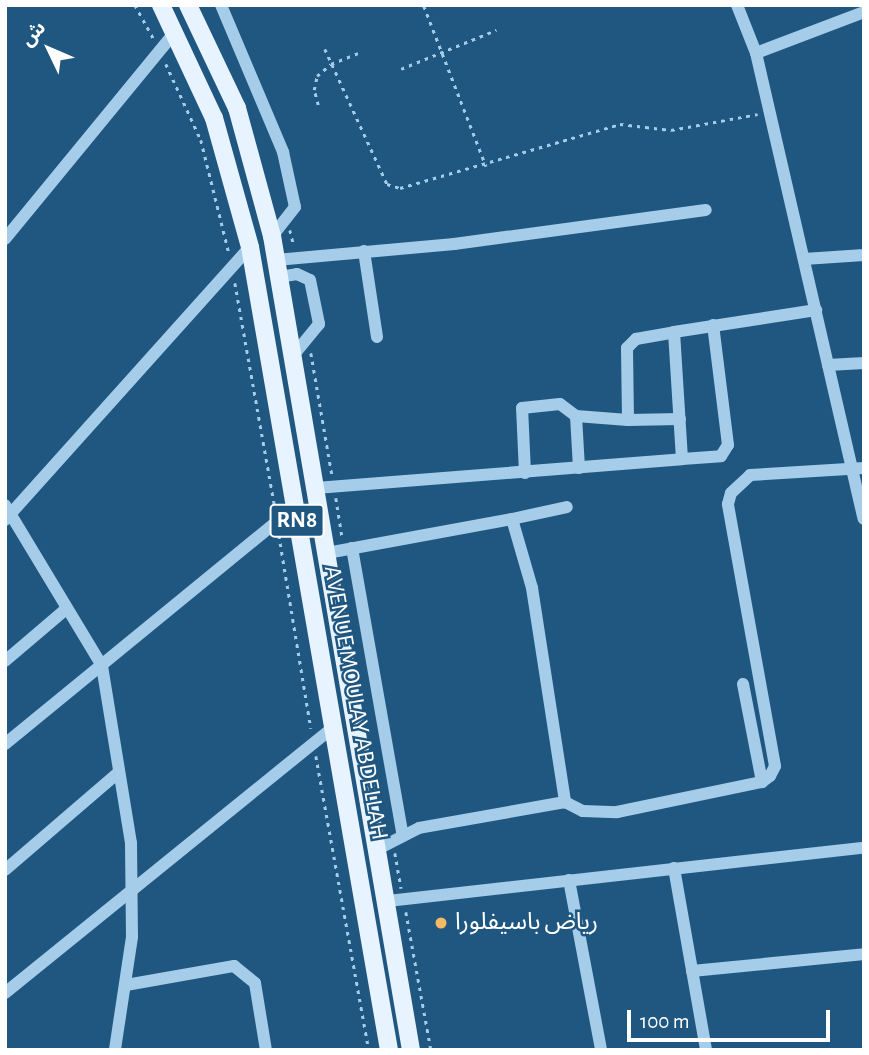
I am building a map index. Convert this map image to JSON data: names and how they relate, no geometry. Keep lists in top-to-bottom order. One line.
{"streets":{"main road":["RN8","AVENUE MOULAY ABDELLAH"]},"places":["رياض باسيفلورا"],"scale_bar":"100 m","north":"top left"}
